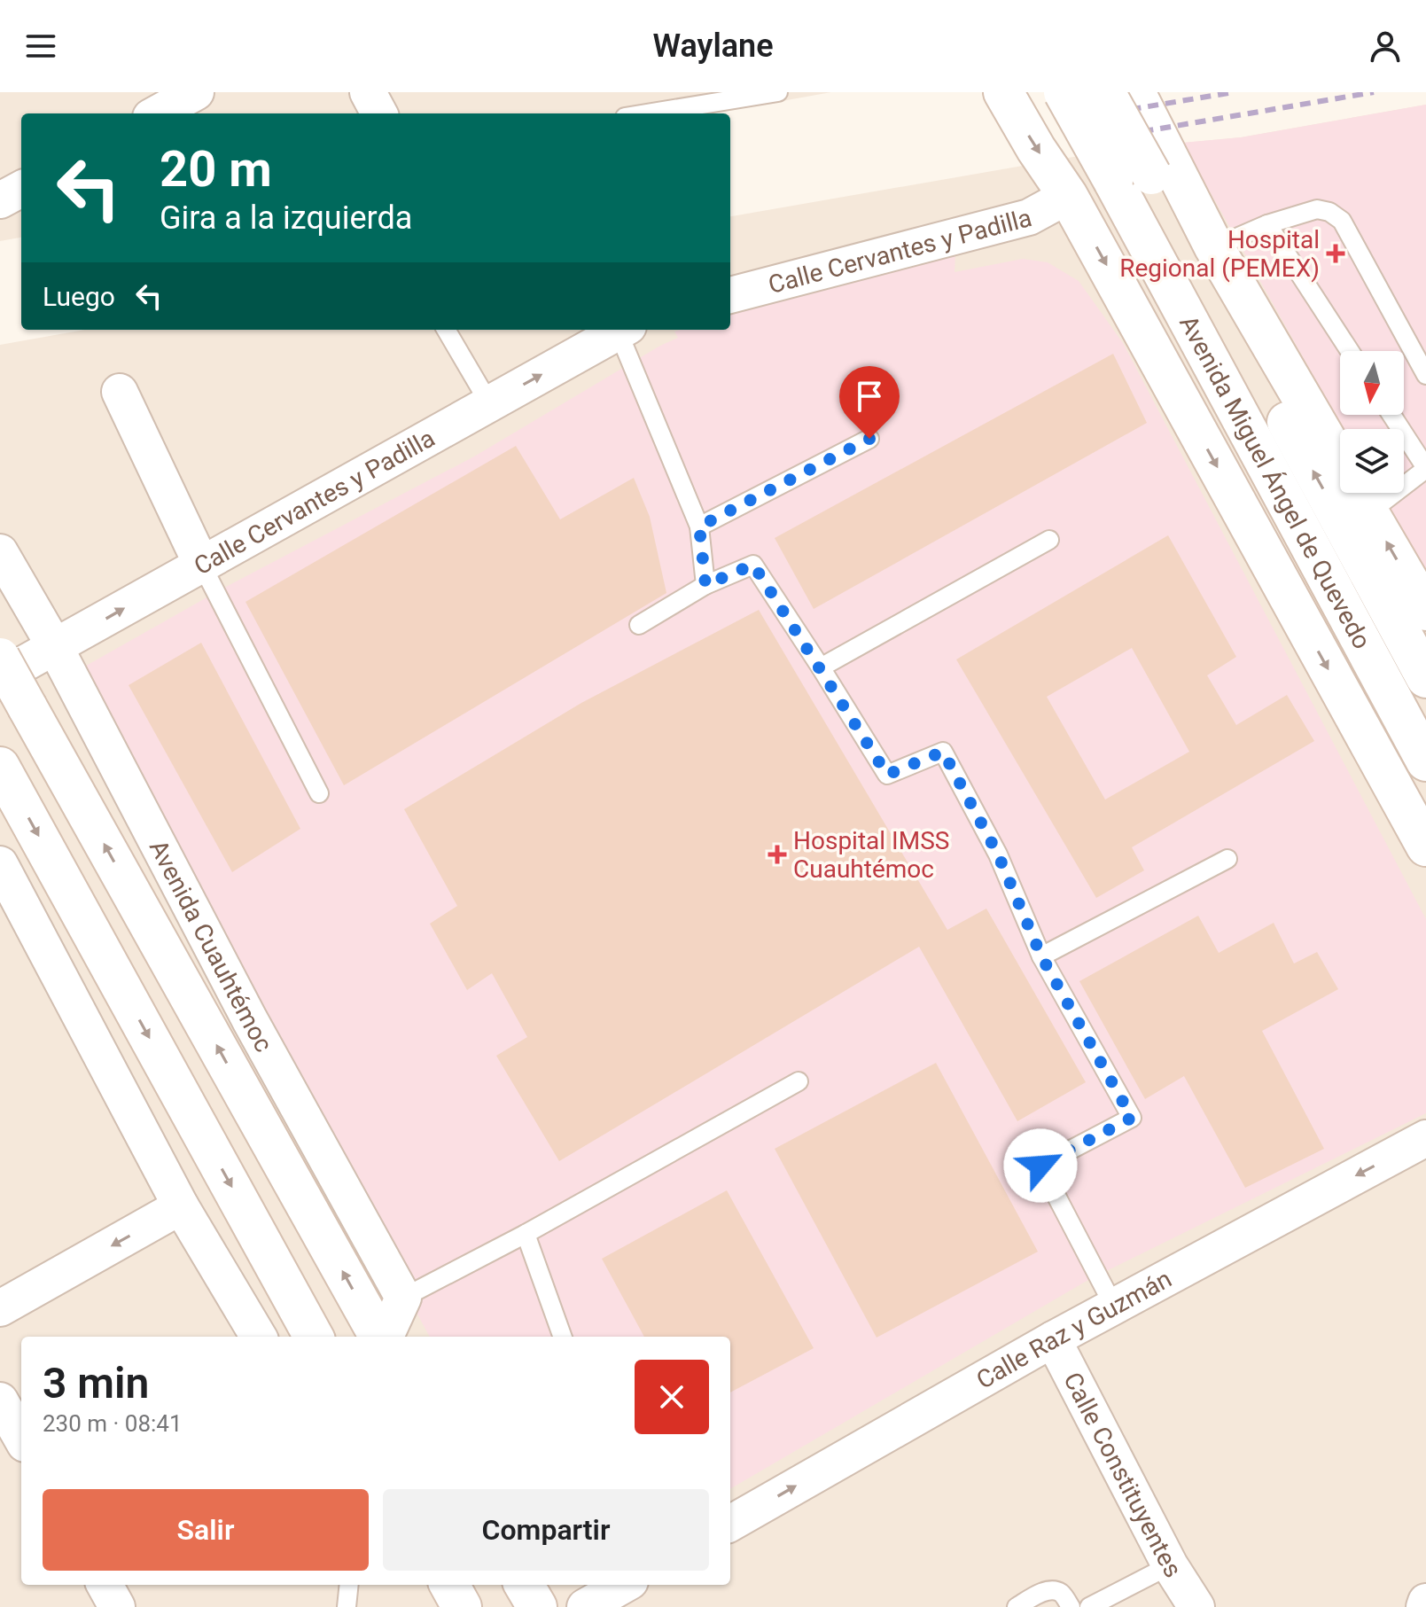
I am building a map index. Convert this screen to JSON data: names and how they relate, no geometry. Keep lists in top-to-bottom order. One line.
{"streets":{"main road":["Avenida Miguel Ángel de Quevedo","Avenida Cuauhtémoc"],"street":["Calle Cervantes y Padilla","Calle Raz y Guzmán","Calle Constituyentes"]},"crossings":[["Calle Cervantes y Padilla","Avenida Cuauhtémoc"],["Calle Raz y Guzmán","Calle Constituyentes"]],"places":{"health":["Hospital Regional (PEMEX)","Hospital IMSS Cuauhtémoc"]},"north":"bottom","page":{"header":"Waylane","turn":["20 m","Gira a la izquierda"],"then":"Luego","heading":["3 min","230 m · 08:41"],"buttons":["Salir","Compartir"]}}
